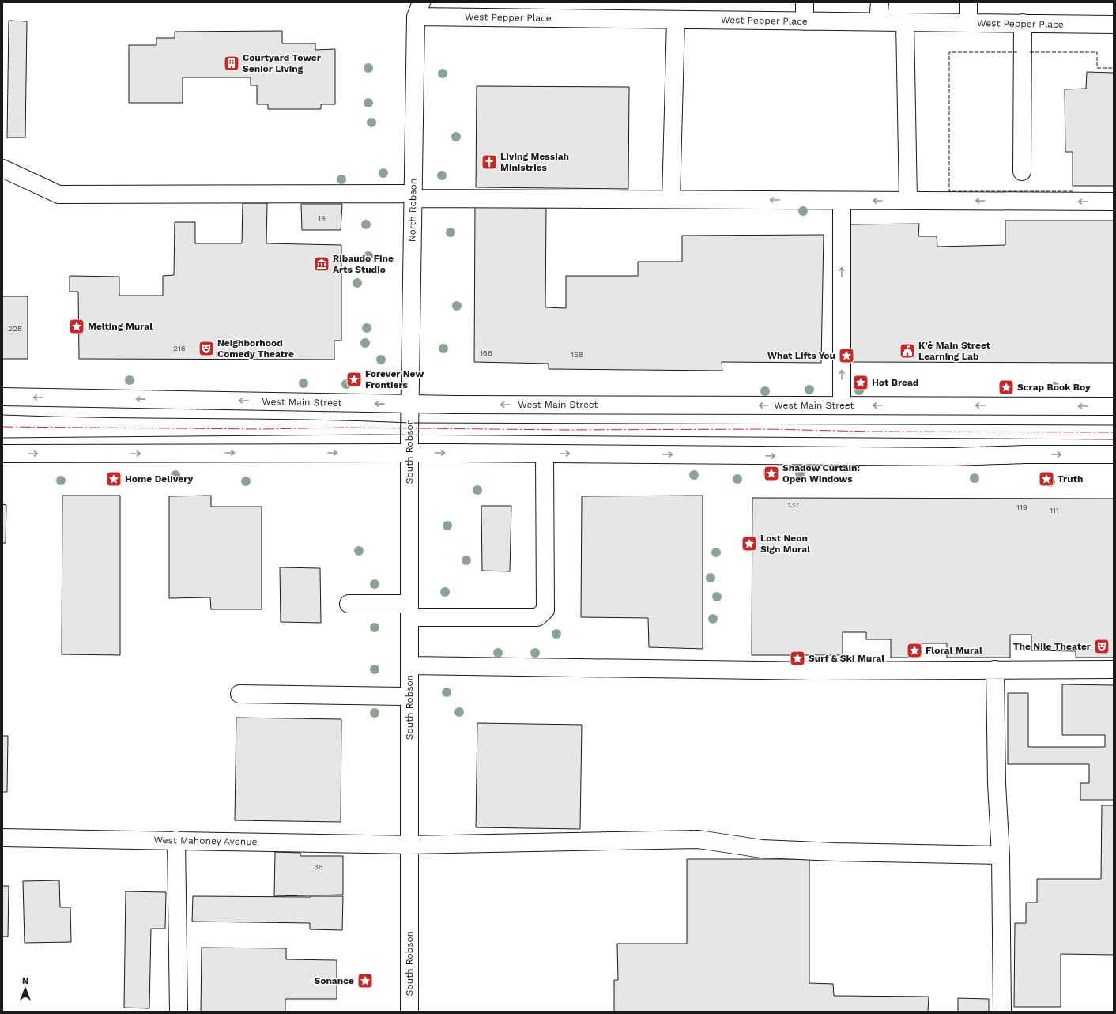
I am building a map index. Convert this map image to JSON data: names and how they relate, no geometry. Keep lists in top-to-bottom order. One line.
{"streets":{"main road":["West Pepper Place","North Robson","West Main Street","South Robson","West Mahoney Avenue"]},"crossings":[["West Pepper Place","North Robson"],["North Robson","West Main Street"],["North Robson","South Robson"],["West Main Street","South Robson"],["South Robson","West Mahoney Avenue"]],"places":{"building":["Courtyard Tower Senior Living"],"church":["Living Messiah Ministries"],"museum":["Ribaudo Fine Arts Studio"],"place":["Melting Mural","What Lifts You","Forever New Frontiers","Hot Bread","Scrap Book Boy","Shadow Curtain: Open Windows","Home Delivery","Truth","Lost Neon Sign Mural","Floral Mural","Surf & Ski Mural","Sonance"],"theatre":["Neighborhood Comedy Theatre","The Nile Theater"],"public building":["K’é Main Street Learning Lab"]},"house_numbers":["14","228","216","166","158","137","119","111","36"],"north":"top"}
